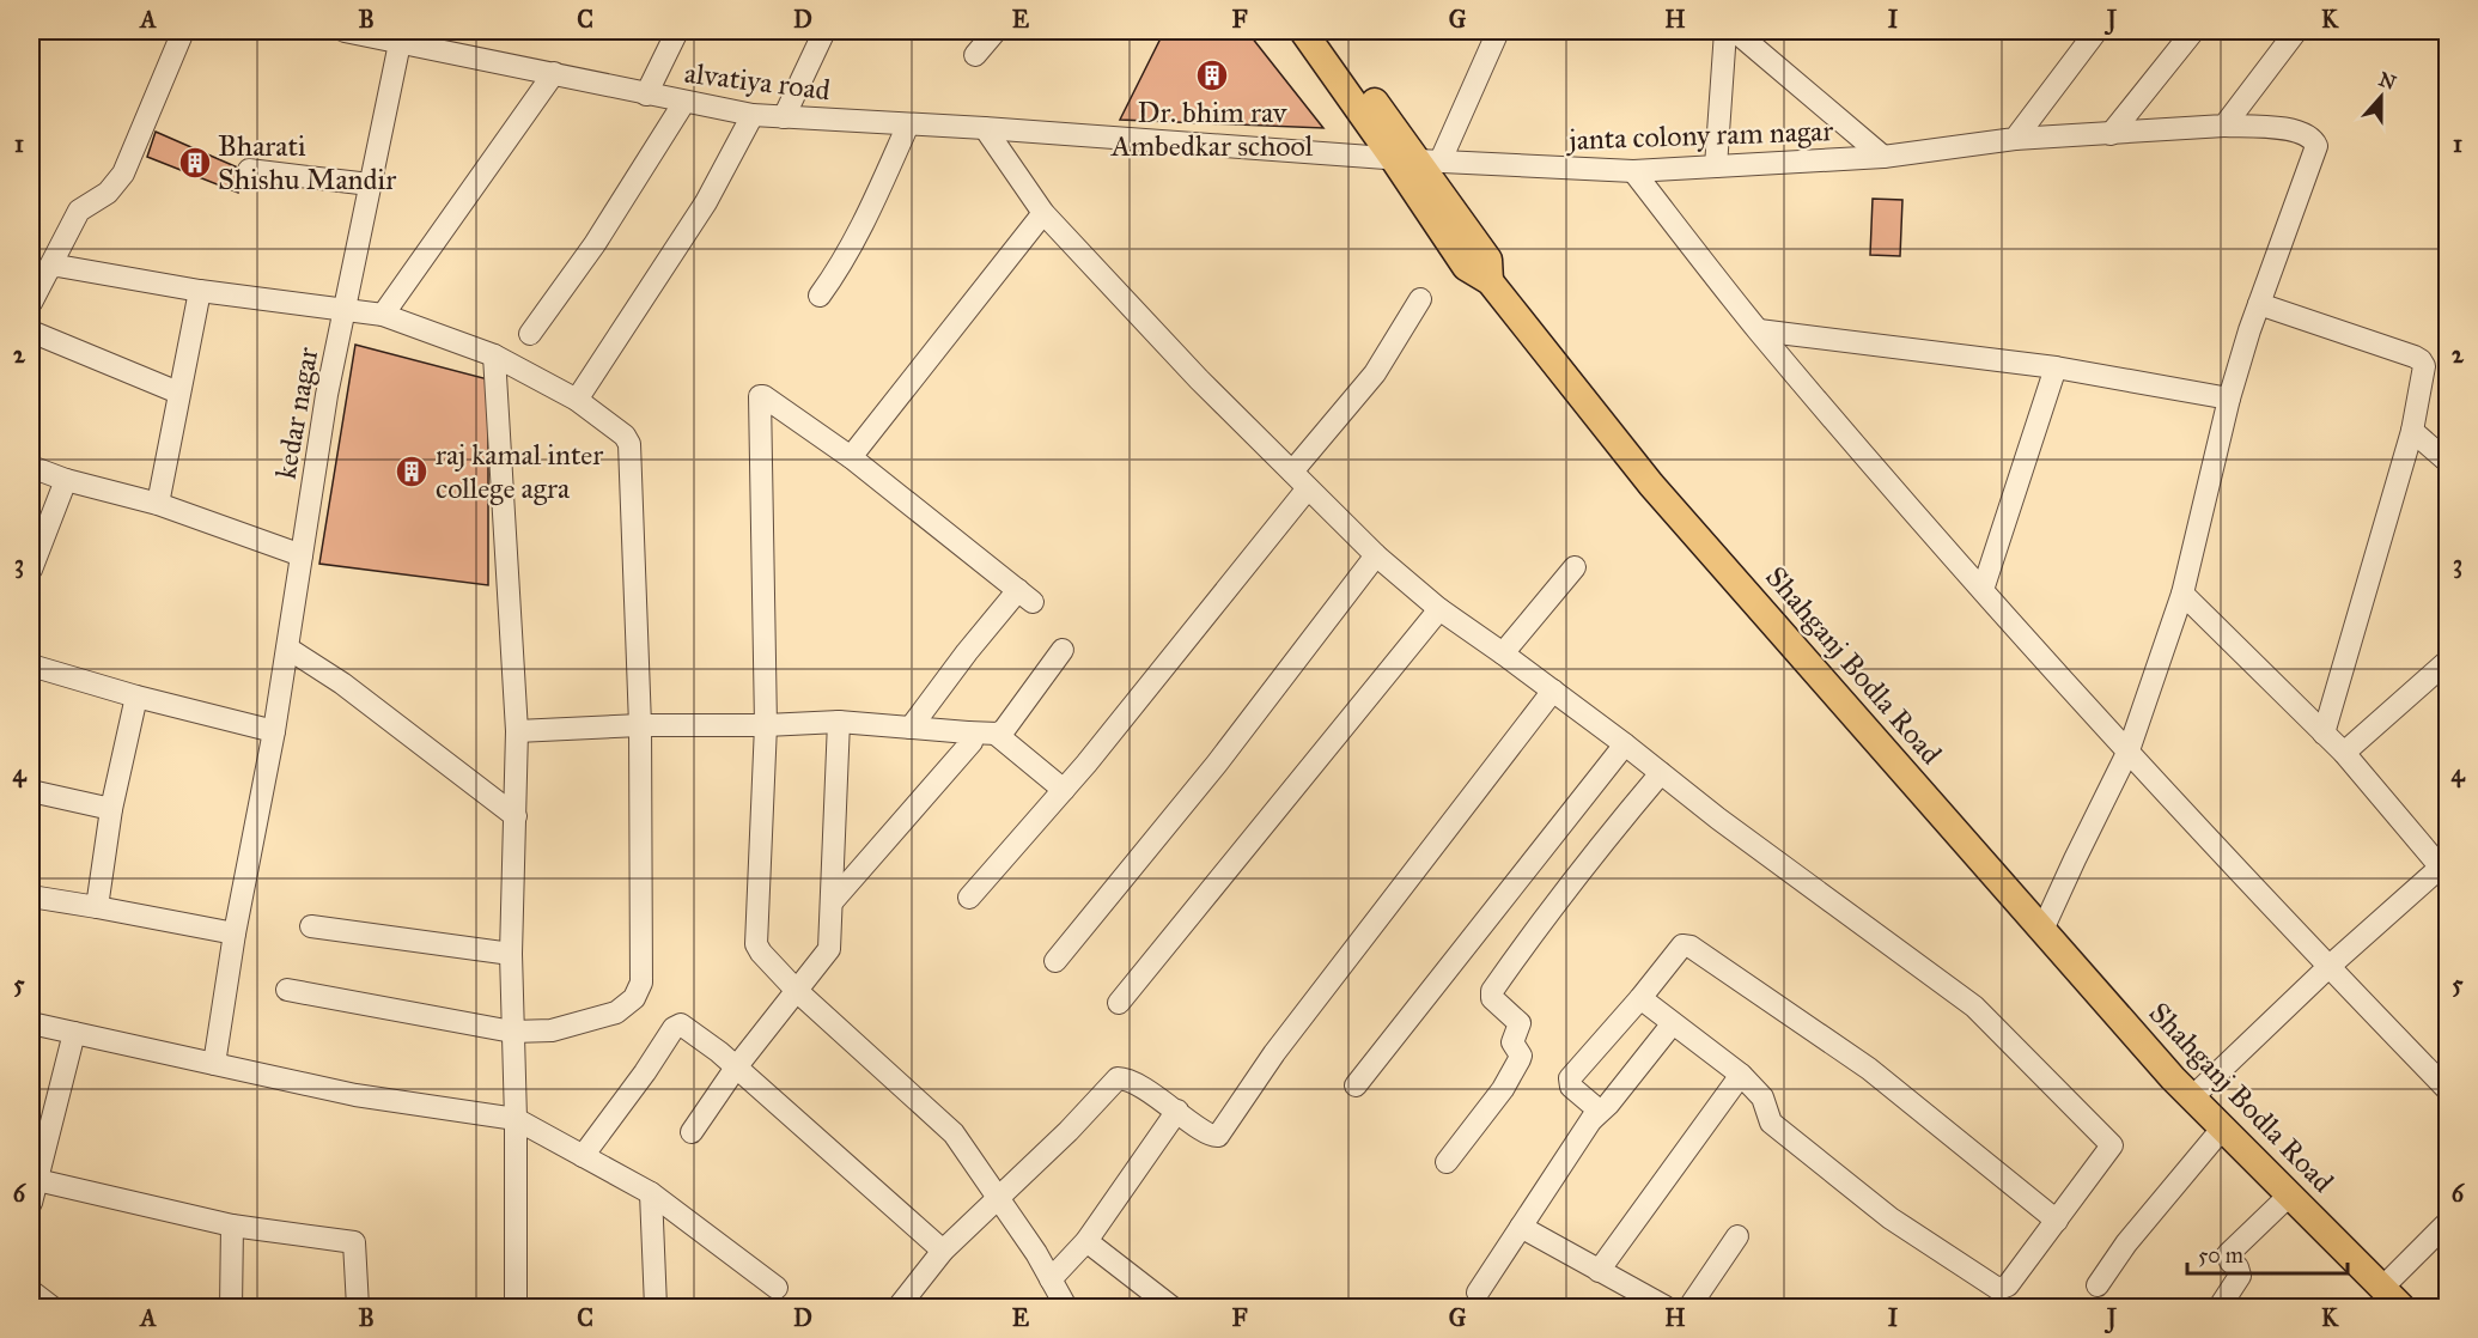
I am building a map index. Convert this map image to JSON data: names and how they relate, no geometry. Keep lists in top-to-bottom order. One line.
{"streets":{"main road":["Shahganj Bodla Road"],"street":["alvatiya road","janta colony ram nagar","kedar nagar"]},"crossings":[["alvatiya road","janta colony ram nagar"],["alvatiya road","kedar nagar"],["janta colony ram nagar","Shahganj Bodla Road"]],"places":{"building":["Dr. bhim rav Ambedkar school","Bharati Shishu Mandir","raj kamal inter college agra"]},"scale_bar":"50 m","north":"top","grid":{"columns":["A","B","C","D","E","F","G","H","I","J","K"],"rows":["1","2","3","4","5","6"]}}
